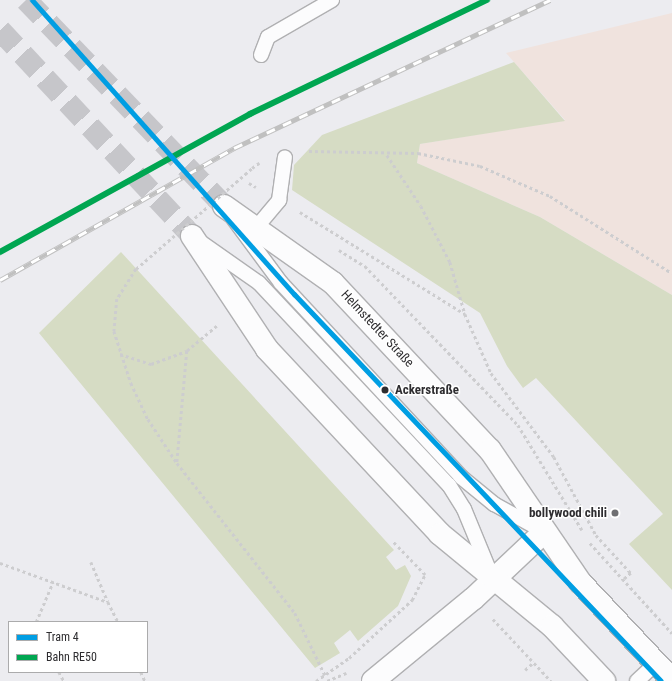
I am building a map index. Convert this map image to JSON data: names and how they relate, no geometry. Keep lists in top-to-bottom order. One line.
{"streets":{"main road":["Helmstedter Straße"]},"places":["Ackerstraße","bollywood chili"],"lines":["tram line 4","rail line RE50"],"legend":["Tram 4","Bahn RE50"]}
